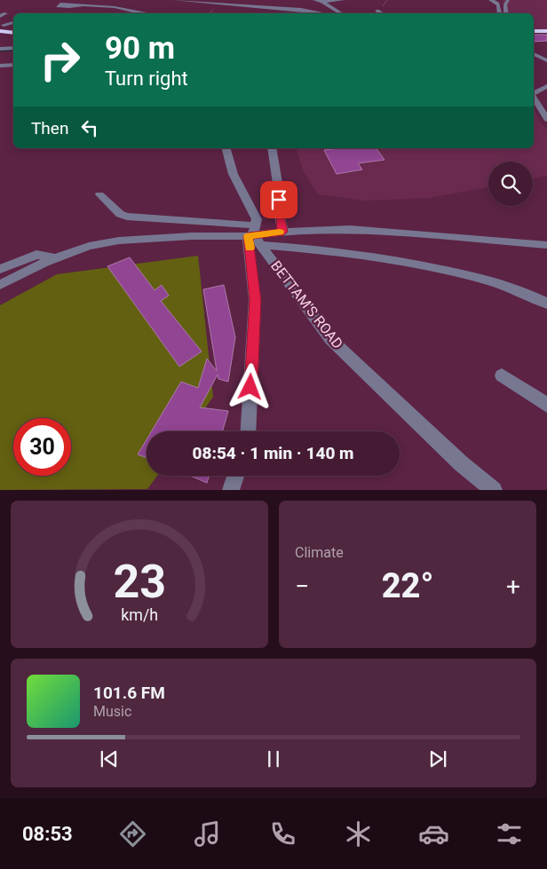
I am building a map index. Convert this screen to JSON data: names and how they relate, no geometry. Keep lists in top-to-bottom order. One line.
{"streets":{"street":["BETTAM'S ROAD"]},"page":{"turn":["90 m","Turn right"],"then":"Then","limit":"30","trip":"08:54 · 1 min · 140 m","tile":"Climate","heat":["−","22°","+"],"song":["101.6 FM","Music"],"tabs":"08:53","gauge":["23","km/h"]}}
